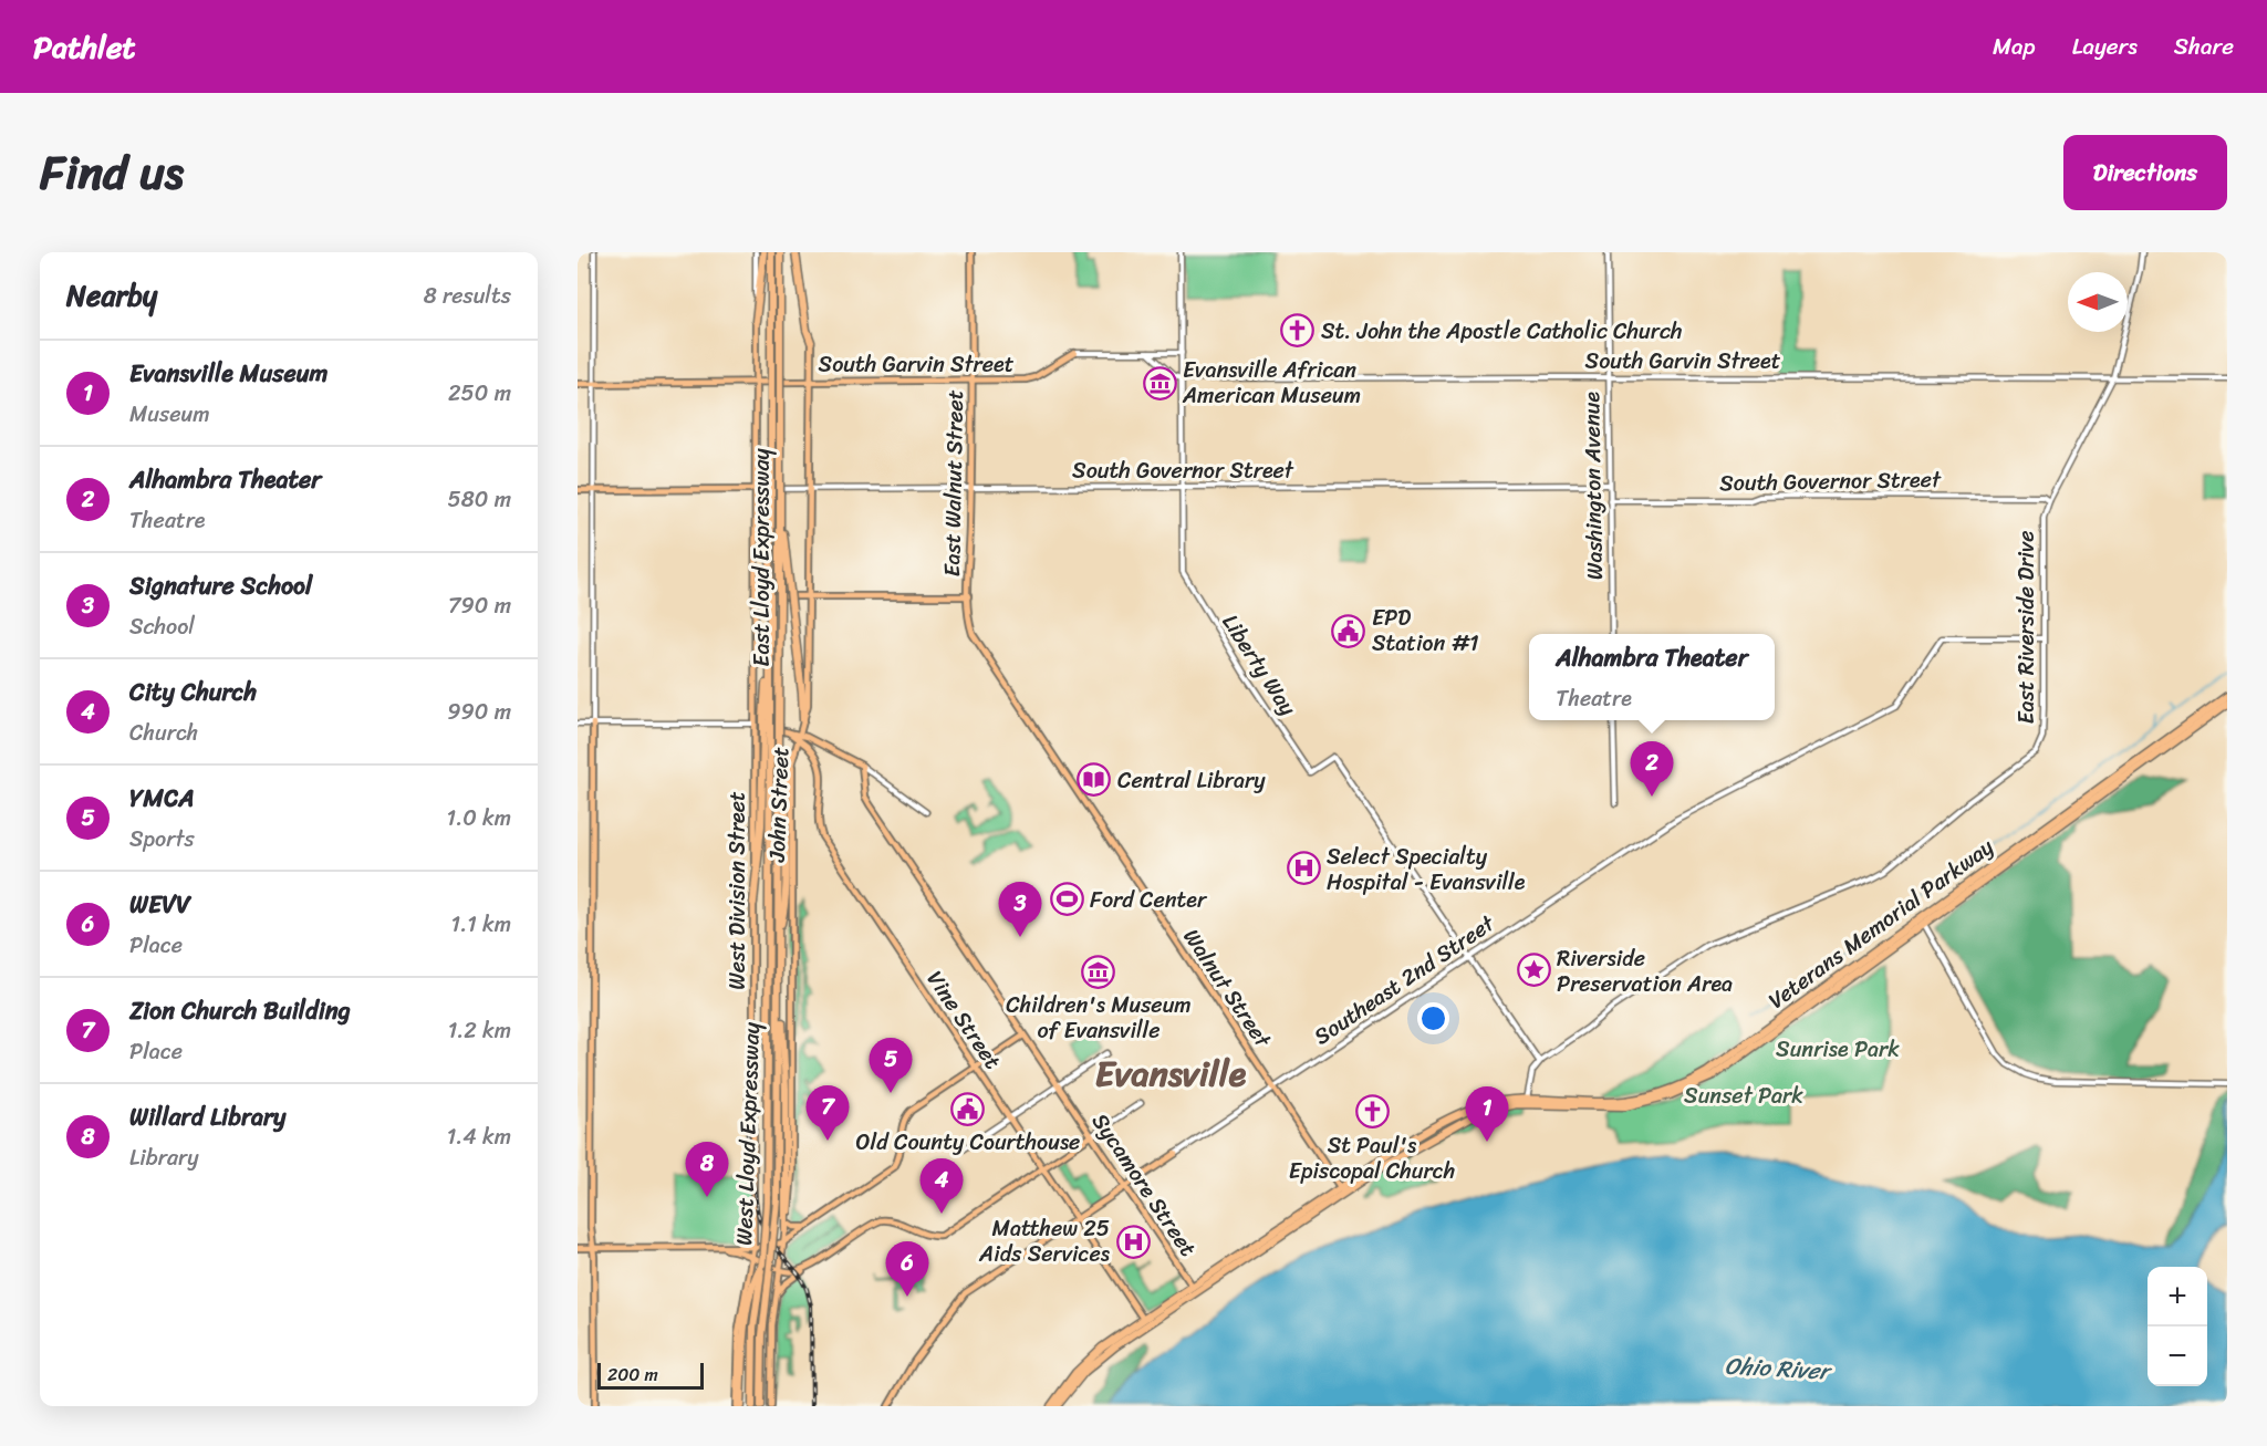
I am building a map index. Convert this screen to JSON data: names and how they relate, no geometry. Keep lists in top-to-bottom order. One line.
{"streets":{"highway":["East Lloyd Expressway","Veterans Memorial Parkway","West Lloyd Expressway"],"main road":["South Garvin Street","East Walnut Street","John Street","West Division Street","Walnut Street","Vine Street","Sycamore Street"],"street":["South Governor Street","Washington Avenue","East Riverside Drive","Liberty Way","Southeast 2nd Street"]},"crossings":[["South Garvin Street","East Walnut Street"],["South Garvin Street","Washington Avenue"],["South Garvin Street","East Riverside Drive"],["South Garvin Street","John Street"],["South Garvin Street","West Division Street"],["South Governor Street","East Walnut Street"],["South Governor Street","Washington Avenue"],["South Governor Street","East Riverside Drive"],["South Governor Street","Liberty Way"],["South Governor Street","John Street"],["South Governor Street","West Division Street"],["East Walnut Street","Walnut Street"],["East Lloyd Expressway","West Lloyd Expressway"],["East Riverside Drive","Southeast 2nd Street"],["Liberty Way","Southeast 2nd Street"],["John Street","Vine Street"],["West Division Street","Vine Street"],["Veterans Memorial Parkway","Walnut Street"],["Southeast 2nd Street","Walnut Street"]],"districts":["Evansville"],"water":["Ohio River"],"parks":["Sunrise Park","Sunset Park"],"places":{"church":["St. John the Apostle Catholic Church","St Paul's Episcopal Church"],"museum":["Evansville African American Museum","Children's Museum of Evansville"],"public building":["EPD Station #1","Old County Courthouse"],"library":["Central Library"],"hospital":["Select Specialty Hospital - Evansville","Matthew 25 Aids Services"],"sports":["Ford Center"],"place":["Riverside Preservation Area"]},"scale_bar":"200 m","north":"left","page":{"header":"Pathlet","nav":["Map","Layers","Share"],"title":"Find us","buttons":"Directions","heading":["Nearby","8 results"],"list":[{"mark":"1","name":"Evansville Museum","note":"Museum","value":"250 m"},{"mark":"2","name":"Alhambra Theater","note":"Theatre","value":"580 m"},{"mark":"3","name":"Signature School","note":"School","value":"790 m"},{"mark":"4","name":"City Church","note":"Church","value":"990 m"},{"mark":"5","name":"YMCA","note":"Sports","value":"1.0 km"},{"mark":"6","name":"WEVV","note":"Place","value":"1.1 km"},{"mark":"7","name":"Zion Church Building","note":"Place","value":"1.2 km"},{"mark":"8","name":"Willard Library","note":"Library","value":"1.4 km"}],"popup":["Alhambra Theater","Theatre"],"pins":["2","3","5","7","1","8","4","6"],"map_buttons":["+","−"],"scale":"200 m"}}
